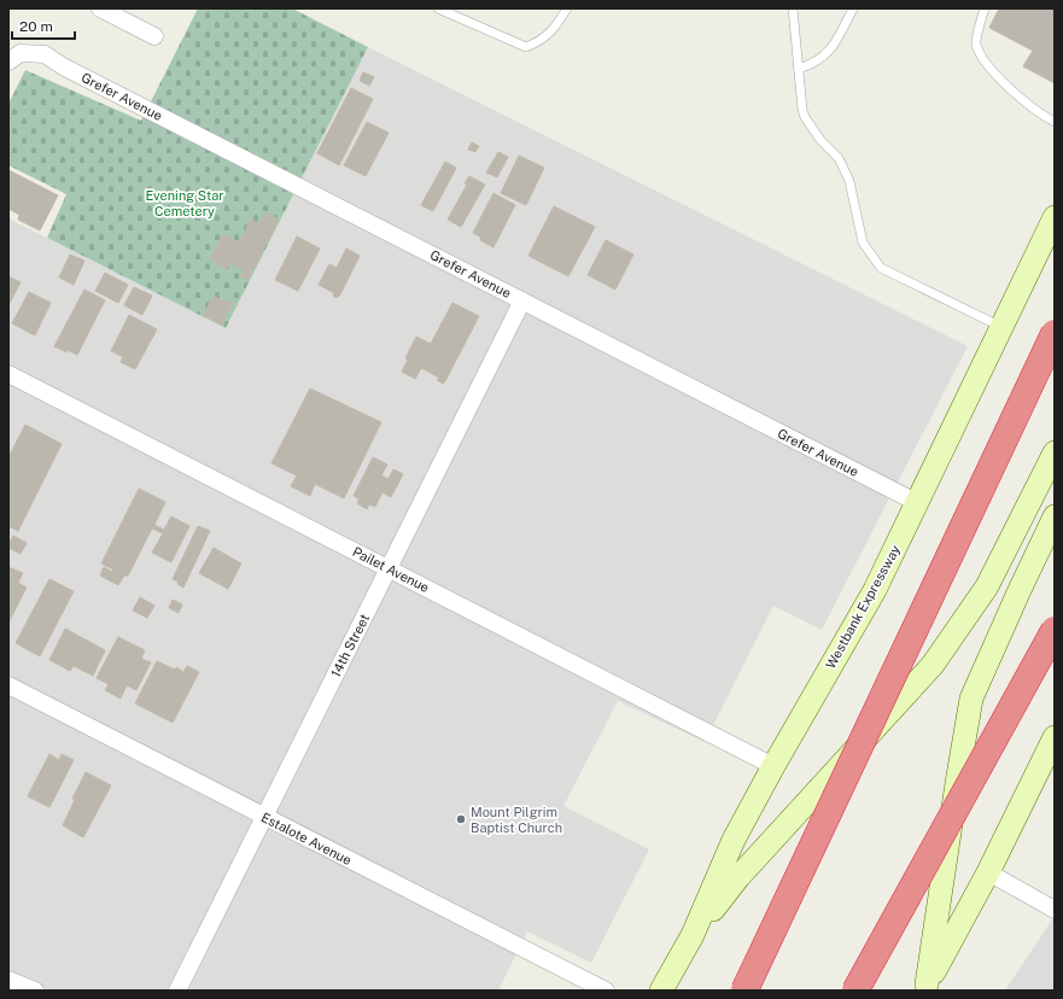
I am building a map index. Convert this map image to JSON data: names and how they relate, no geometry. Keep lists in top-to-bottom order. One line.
{"streets":{"main road":["Westbank Expressway"],"street":["Grefer Avenue","Pailet Avenue","14th Street","Estalote Avenue"]},"crossings":[["Grefer Avenue","Westbank Expressway"],["Grefer Avenue","14th Street"],["Pailet Avenue","Westbank Expressway"],["Pailet Avenue","14th Street"],["14th Street","Estalote Avenue"]],"parks":["Evening Star Cemetery"],"places":["Mount Pilgrim Baptist Church"],"scale_bar":"20 m"}
